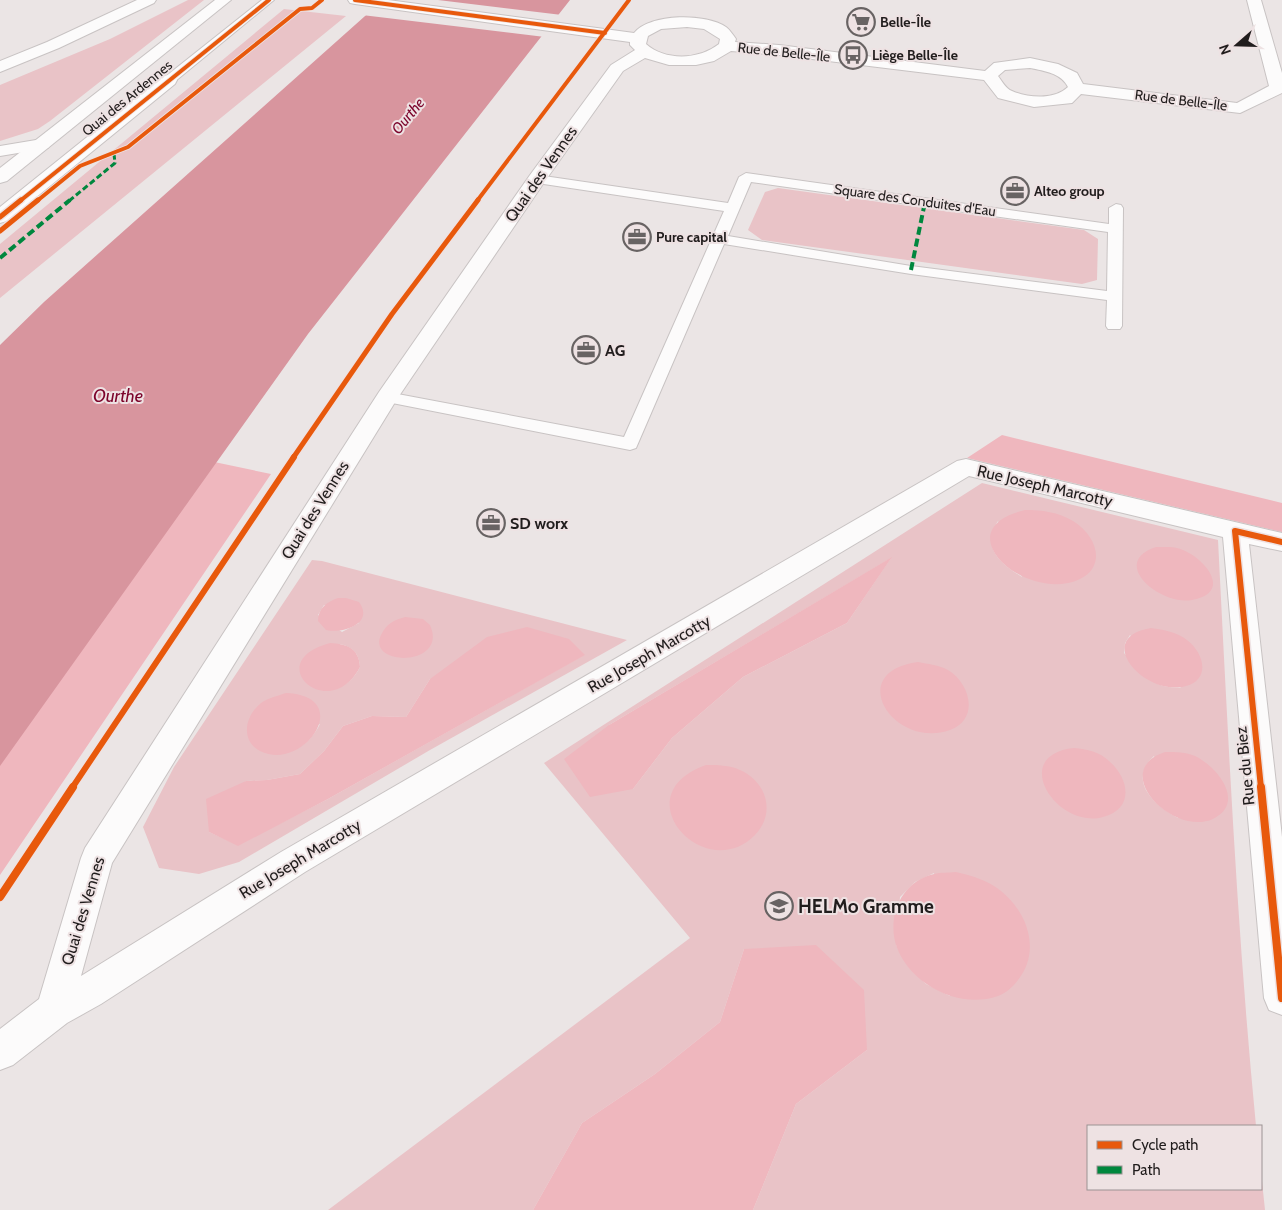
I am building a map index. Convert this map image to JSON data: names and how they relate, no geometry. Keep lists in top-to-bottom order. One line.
{"streets":{"street":["Rue de Belle-Île","Quai des Ardennes","Quai des Vennes","Rue Joseph Marcotty","Rue du Biez"],"lane":["Square des Conduites d'Eau"]},"crossings":[["Rue de Belle-Île","Quai des Vennes"],["Quai des Vennes","Square des Conduites d'Eau"],["Quai des Vennes","Rue Joseph Marcotty"],["Rue Joseph Marcotty","Rue du Biez"]],"water":["Ourthe"],"places":{"supermarket":["Belle-Île"],"bus stop":["Liège Belle-Île"],"office":["Alteo group","Pure capital","AG","SD worx"],"school or university":["HELMo Gramme"]},"legend":["Cycle path","Path"],"north":"left"}
